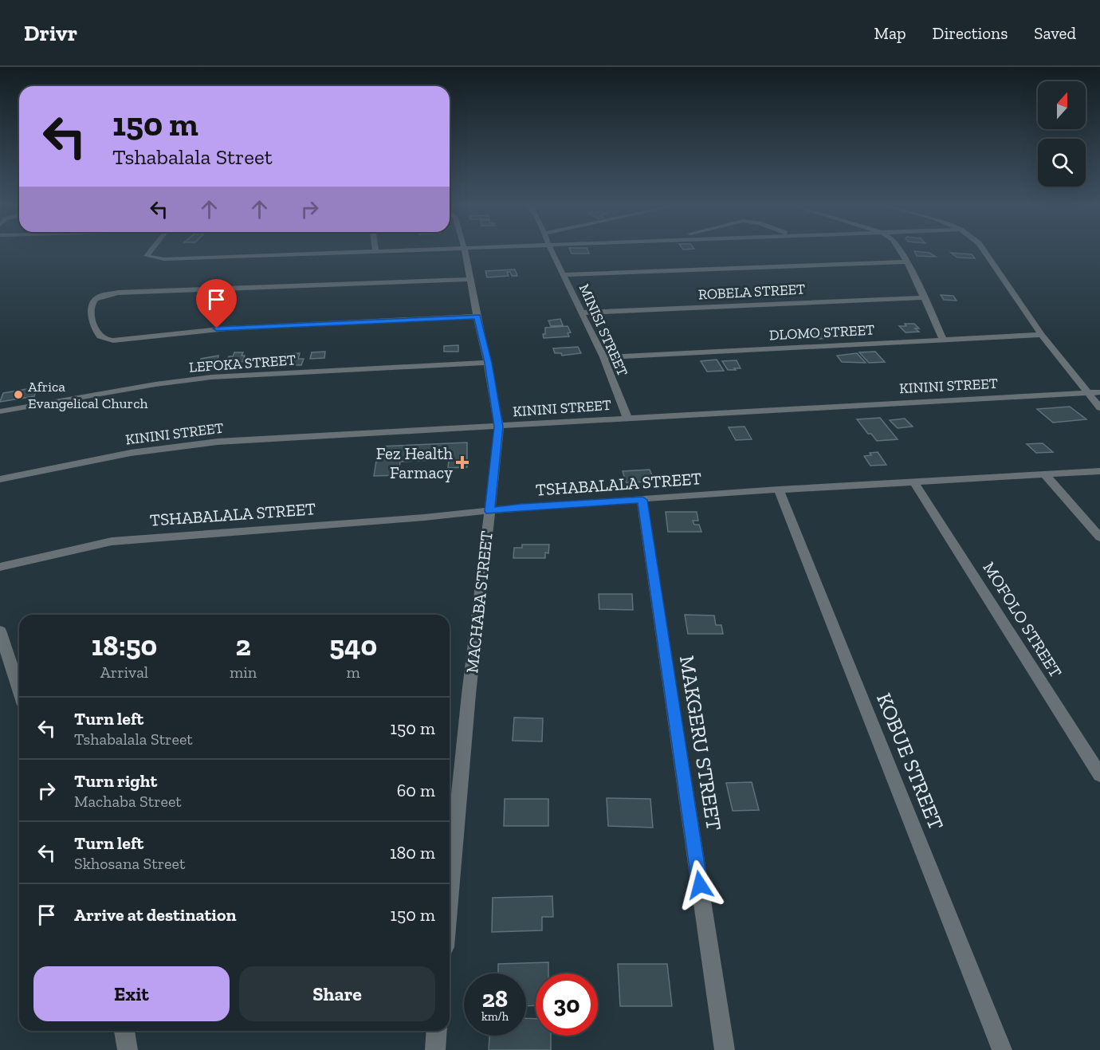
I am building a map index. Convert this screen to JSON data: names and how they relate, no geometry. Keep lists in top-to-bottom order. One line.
{"streets":{"street":["ROBELA STREET","MINISI STREET","DLOMO STREET","LEFOKA STREET","KININI STREET","TSHABALALA STREET","MACHABA STREET","MOFOLO STREET","MAKGERU STREET","KOBUE STREET"]},"crossings":[["ROBELA STREET","MINISI STREET"],["MINISI STREET","DLOMO STREET"],["MINISI STREET","KININI STREET"],["LEFOKA STREET","MACHABA STREET"],["KININI STREET","MACHABA STREET"],["TSHABALALA STREET","MACHABA STREET"],["TSHABALALA STREET","MOFOLO STREET"],["TSHABALALA STREET","MAKGERU STREET"],["TSHABALALA STREET","KOBUE STREET"]],"places":{"other":["Africa Evangelical Church"],"health":["Fez Health Farmacy"]},"north":"top","page":{"header":"Drivr","nav":["Map","Directions","Saved"],"turn":["150 m","Tshabalala Street"],"eta":["18:50","Arrival","2","min","540","m"],"list":[{"name":"Turn left","note":"Tshabalala Street","value":"150 m"},{"name":"Turn right","note":"Machaba Street","value":"60 m"},{"name":"Turn left","note":"Skhosana Street","value":"180 m"},{"name":"Arrive at destination","value":"150 m"}],"buttons":["Exit","Share"],"speed":"28 km/h","limit":"30"}}
